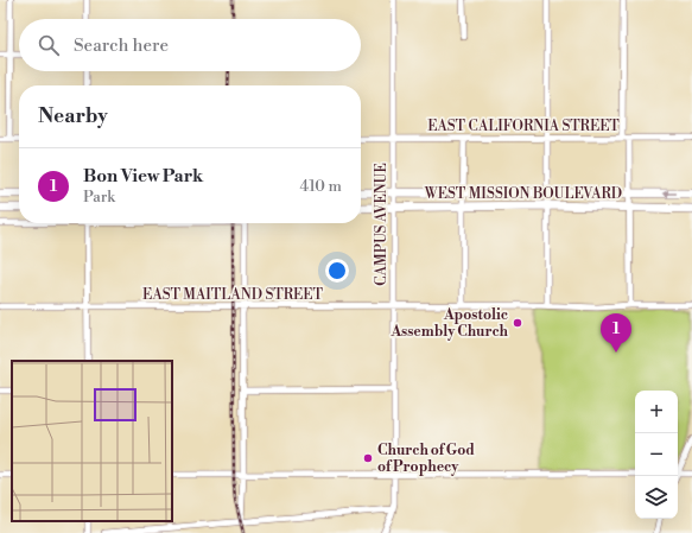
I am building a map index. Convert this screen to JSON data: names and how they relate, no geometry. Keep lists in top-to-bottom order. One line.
{"streets":{"main road":["WEST MISSION BOULEVARD"],"street":["EAST CALIFORNIA STREET","CAMPUS AVENUE","EAST MAITLAND STREET"]},"crossings":[["EAST CALIFORNIA STREET","CAMPUS AVENUE"],["WEST MISSION BOULEVARD","CAMPUS AVENUE"],["CAMPUS AVENUE","EAST MAITLAND STREET"]],"places":["Apostolic Assembly Church","Church of God of Prophecy"],"page":{"search":"Search here","heading":"Nearby","list":[{"mark":"1","name":"Bon View Park","note":"Park","value":"410 m"}],"pins":"1","map_buttons":["+","−"]}}
